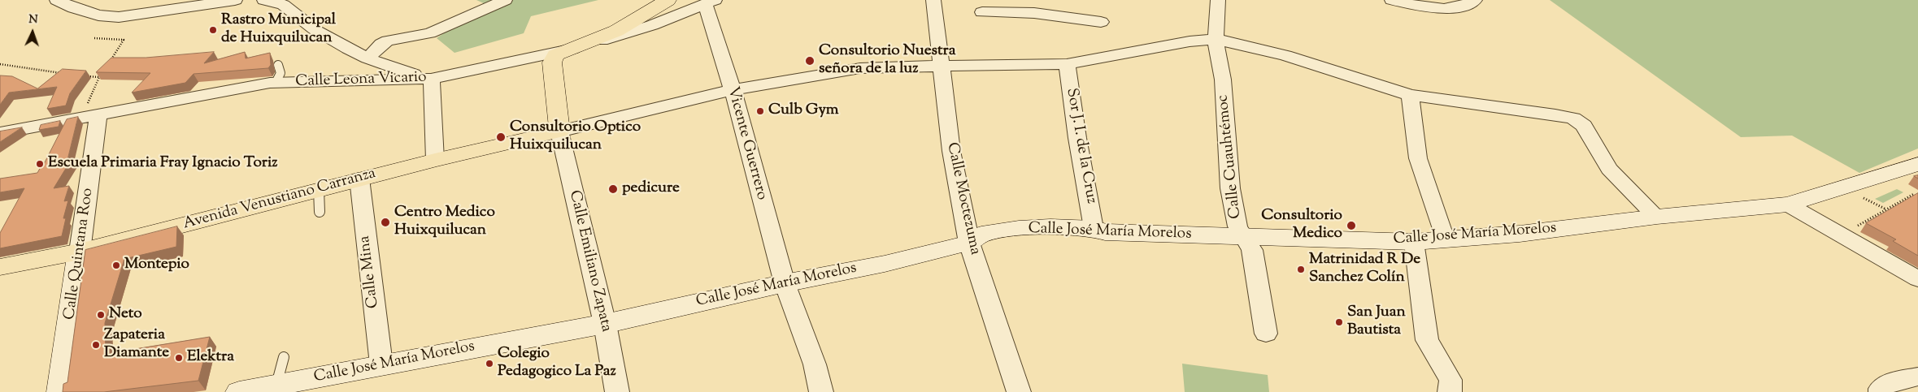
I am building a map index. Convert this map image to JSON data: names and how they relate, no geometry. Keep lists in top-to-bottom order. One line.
{"streets":{"main road":["Avenida Venustiano Carranza","Calle José María Morelos","Calle Quintana Roo"],"street":["Calle Leona Vicario","Vicente Guerrero","Sor J. I. de la Cruz","Calle Cuauhtémoc","Calle Moctezuma","Calle Emiliano Zapata","Calle Mina"]},"crossings":[["Calle Leona Vicario","Vicente Guerrero"],["Calle Leona Vicario","Calle Quintana Roo"],["Vicente Guerrero","Calle José María Morelos"],["Sor J. I. de la Cruz","Calle José María Morelos"],["Calle Cuauhtémoc","Calle José María Morelos"],["Calle Moctezuma","Calle José María Morelos"],["Avenida Venustiano Carranza","Calle Quintana Roo"],["Avenida Venustiano Carranza","Calle Emiliano Zapata"],["Avenida Venustiano Carranza","Calle Mina"],["Calle José María Morelos","Calle Emiliano Zapata"],["Calle José María Morelos","Calle Mina"]],"places":["Rastro Municipal de Huixquilucan","Consultorio Nuestra señora de la luz","Culb Gym","Consultorio Optico Huixquilucan","Escuela Primaria Fray Ignacio Toriz","pedicure","Centro Medico Huixquilucan","Consultorio Medico","Montepio","Matrinidad R De Sanchez Colín","Neto","San Juan Bautista","Zapateria Diamante","Elektra","Colegio Pedagogico La Paz"],"north":"top"}
